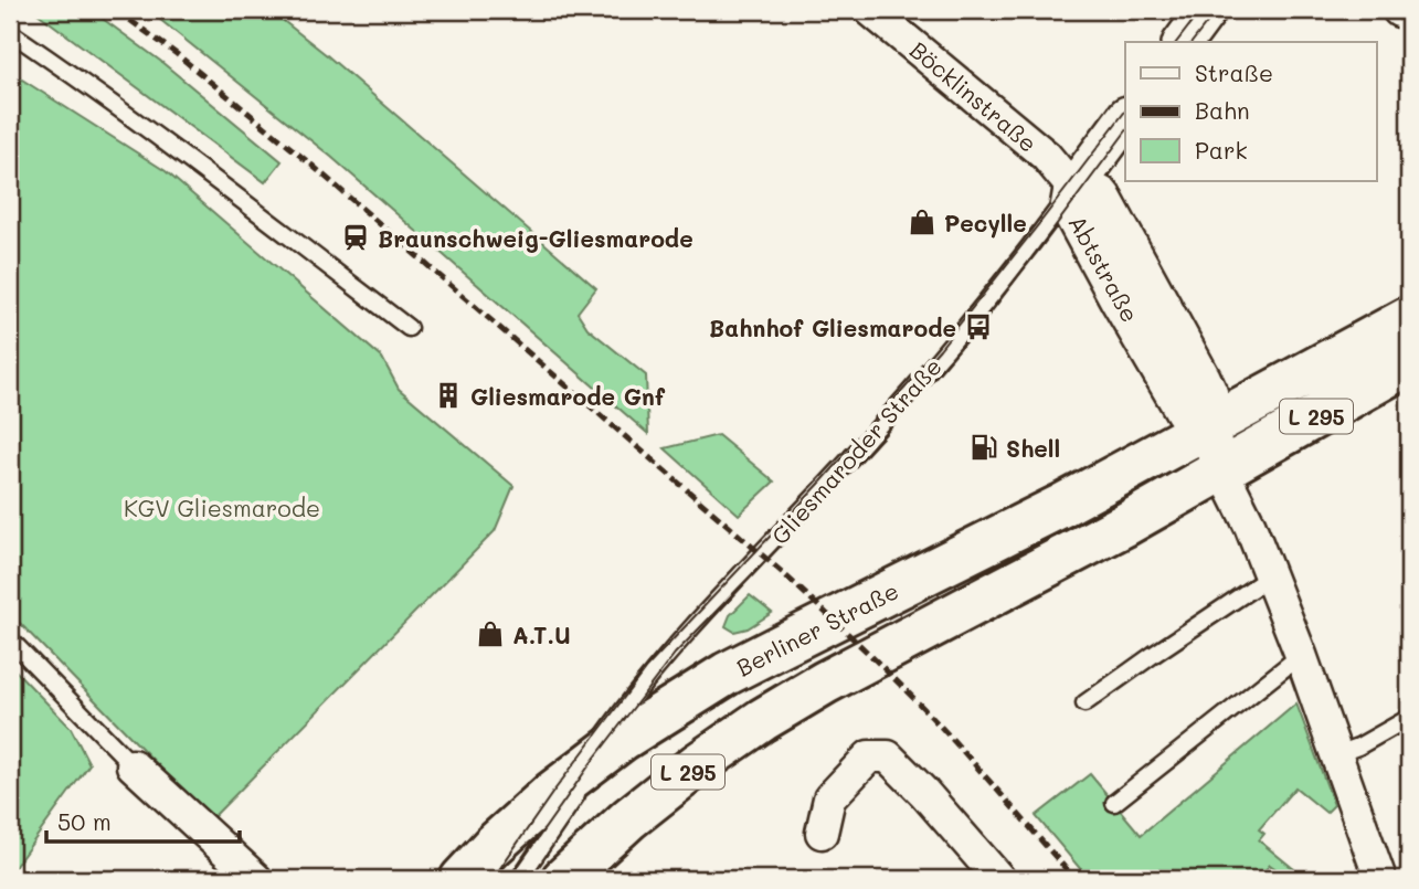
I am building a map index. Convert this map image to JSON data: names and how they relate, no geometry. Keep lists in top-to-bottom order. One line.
{"streets":{"main road":["L 295","Berliner Straße"],"street":["Böcklinstraße","Abtstraße","Gliesmaroder Straße"]},"crossings":[["Böcklinstraße","Abtstraße"],["Böcklinstraße","Gliesmaroder Straße"],["Abtstraße","L 295"],["Abtstraße","Gliesmaroder Straße"],["Abtstraße","Berliner Straße"],["L 295","Berliner Straße"],["Gliesmaroder Straße","Berliner Straße"]],"parks":["KGV Gliesmarode"],"places":{"shop":["Pecylle","A.T.U"],"station":["Braunschweig-Gliesmarode"],"bus stop":["Bahnhof Gliesmarode"],"building":["Gliesmarode Gnf"],"fuel station":["Shell"]},"legend":["Straße","Bahn","Park"],"scale_bar":"50 m"}
